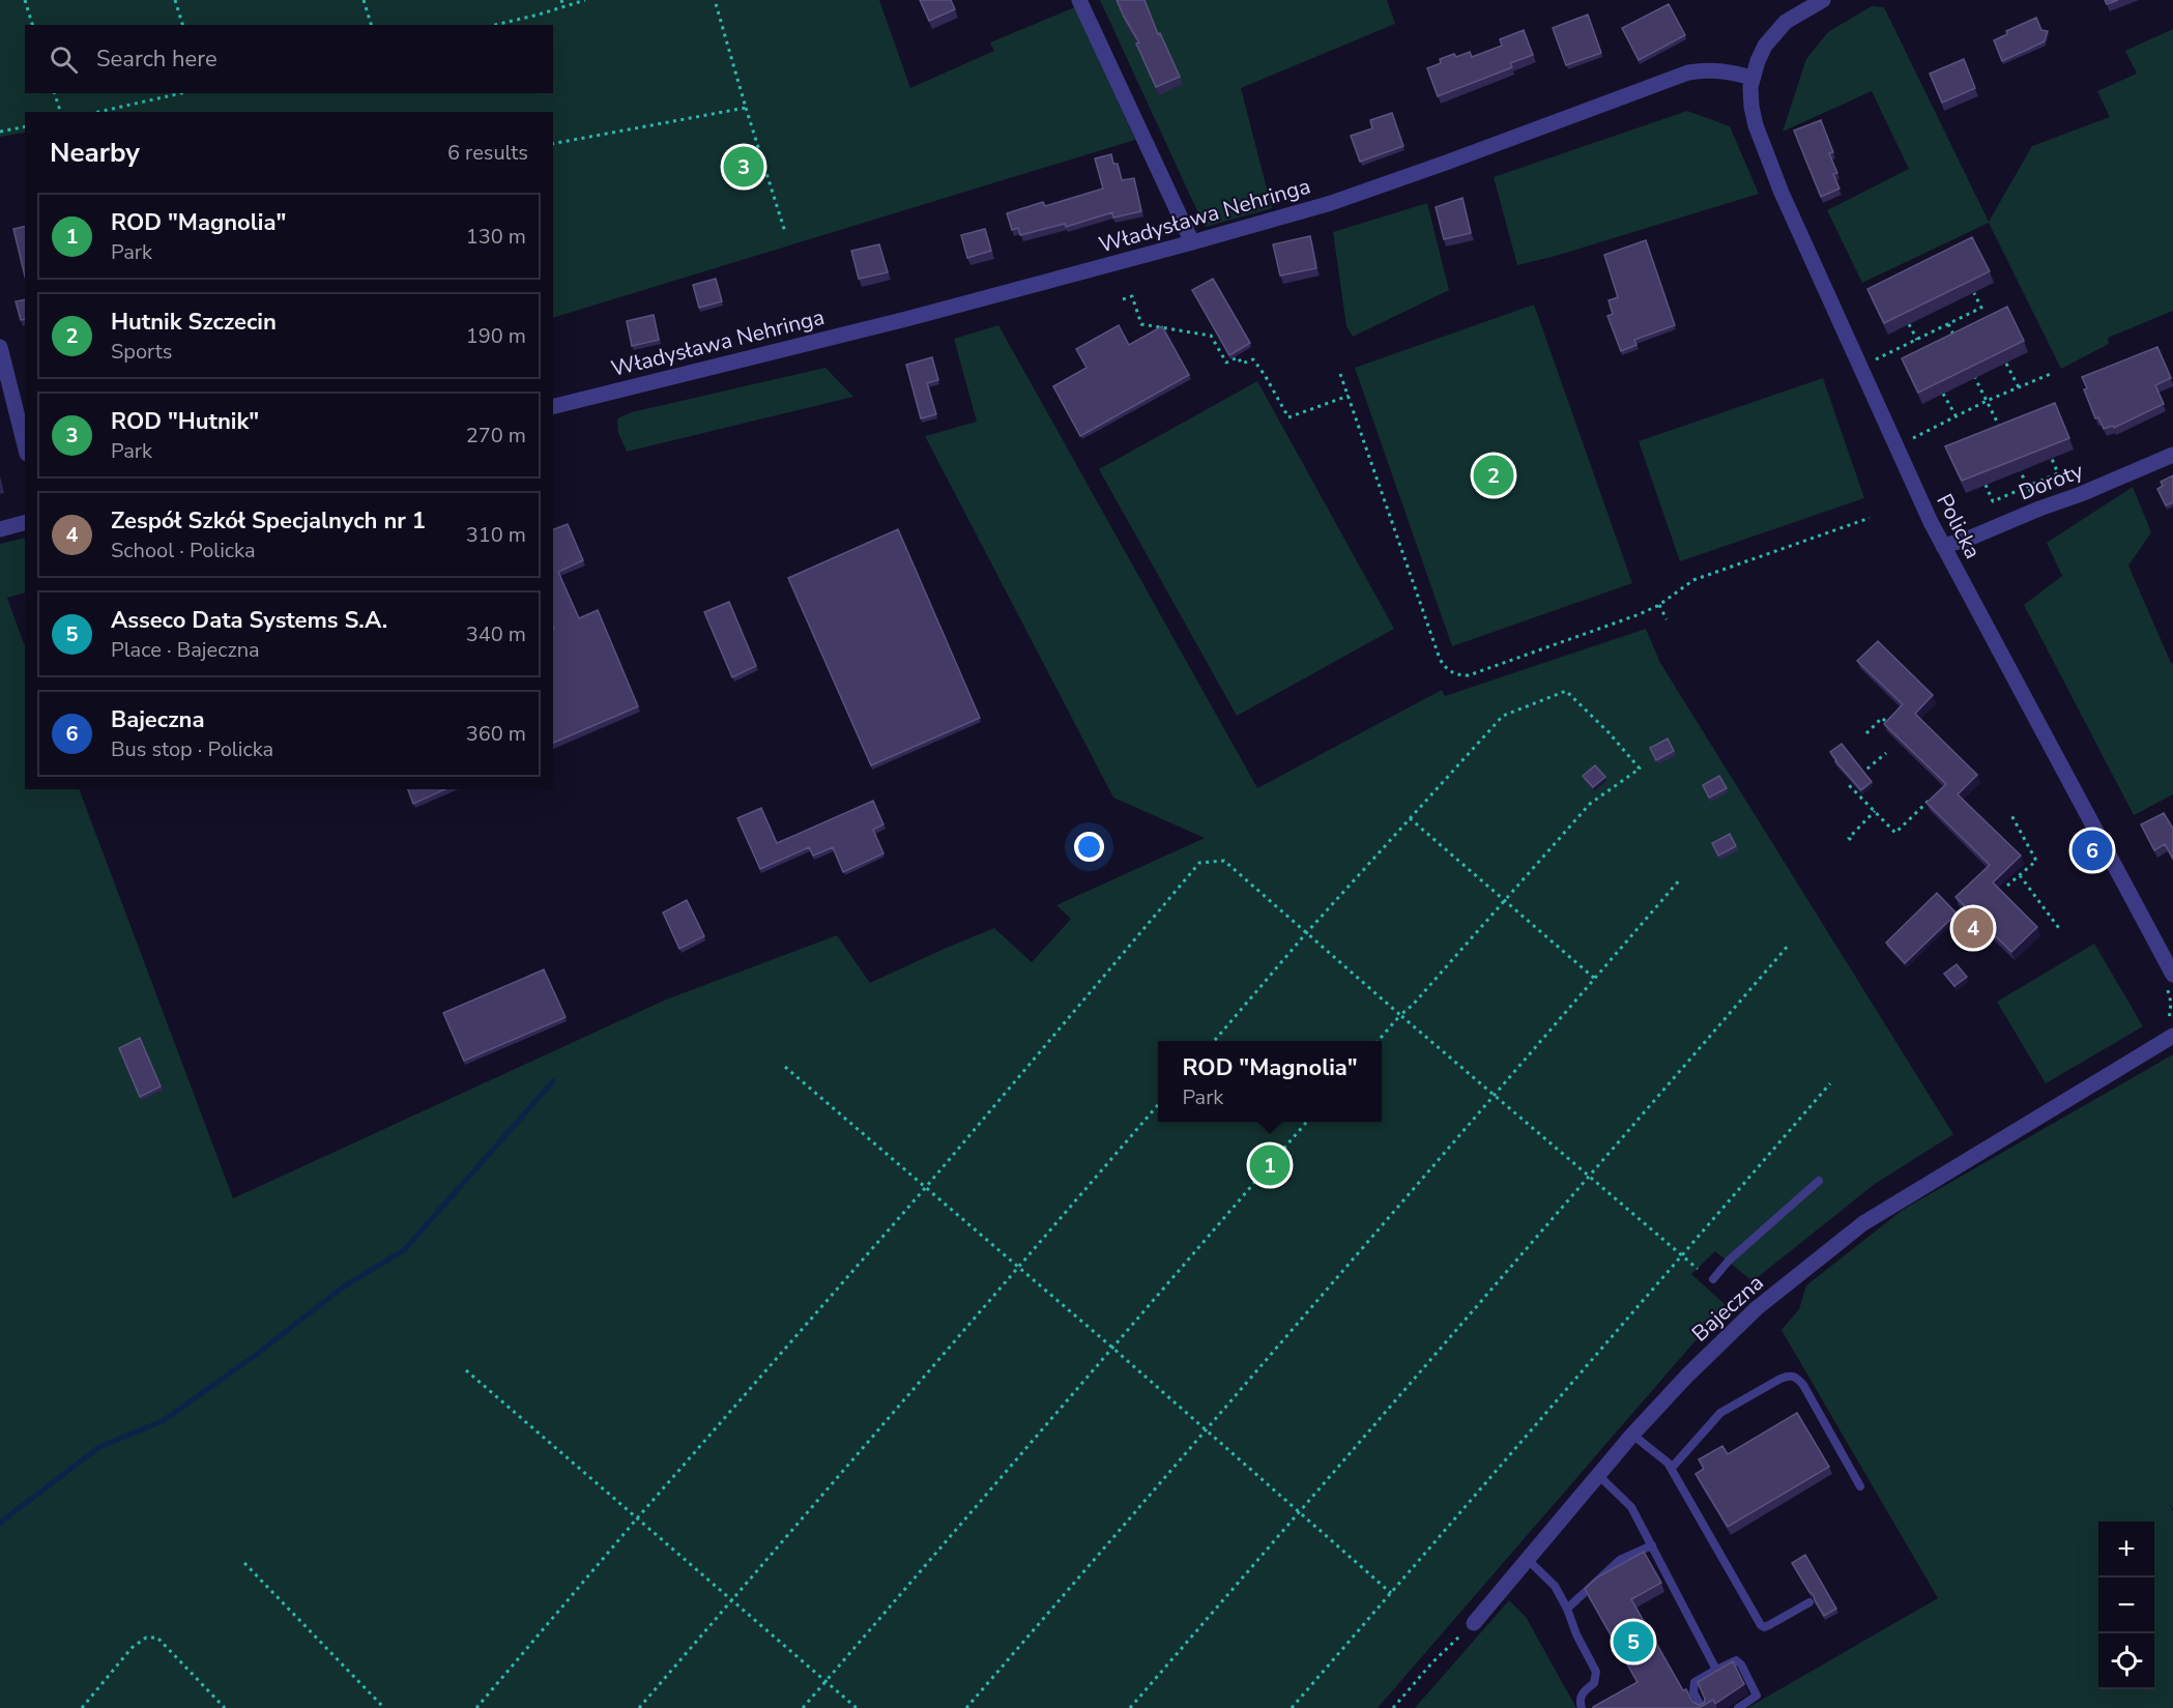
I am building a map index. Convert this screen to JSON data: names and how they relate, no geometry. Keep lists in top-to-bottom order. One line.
{"streets":{"street":["Władysława Nehringa","Doroty","Policka","Bajeczna"]},"crossings":[["Władysława Nehringa","Policka"],["Doroty","Policka"]],"page":{"search":"Search here","heading":["Nearby","6 results"],"pins":["3","2","6","4","1","5"],"list":[{"mark":"1","name":"ROD \"Magnolia\"","note":"Park","value":"130 m"},{"mark":"2","name":"Hutnik Szczecin","note":"Sports","value":"190 m"},{"mark":"3","name":"ROD \"Hutnik\"","note":"Park","value":"270 m"},{"mark":"4","name":"Zespół Szkół Specjalnych nr 1","note":"School · Policka","value":"310 m"},{"mark":"5","name":"Asseco Data Systems S.A.","note":"Place · Bajeczna","value":"340 m"},{"mark":"6","name":"Bajeczna","note":"Bus stop · Policka","value":"360 m"}],"popup":["ROD \"Magnolia\"","Park"],"map_buttons":["+","−"]}}
